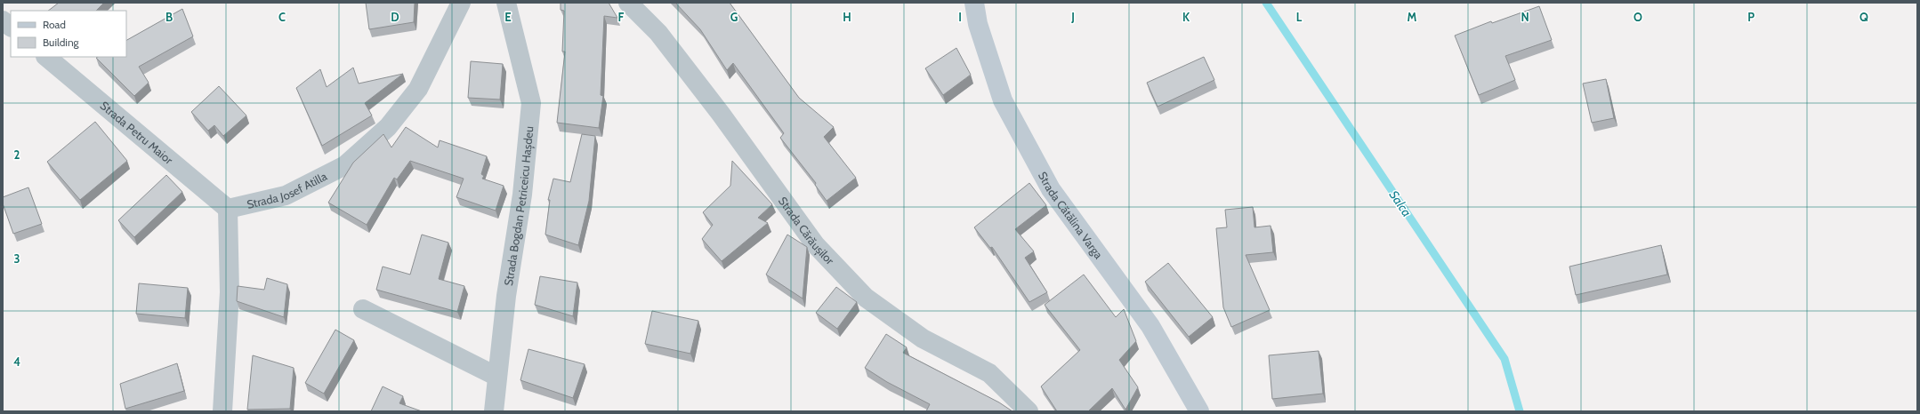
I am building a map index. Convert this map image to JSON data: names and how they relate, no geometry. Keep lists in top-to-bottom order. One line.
{"streets":{"main road":["Strada Cătălina Varga"],"street":["Strada Petru Maior","Strada Josef Atilla","Strada Bogdan Petriceicu Hașdeu","Strada Cărăușilor"]},"crossings":[["Strada Petru Maior","Strada Josef Atilla"]],"water":["Salca"],"legend":["Road","Building"],"grid":{"columns":["B","C","D","E","F","G","H","I","J","K","L","M","N","O","P","Q"],"rows":["2","3","4"]}}
